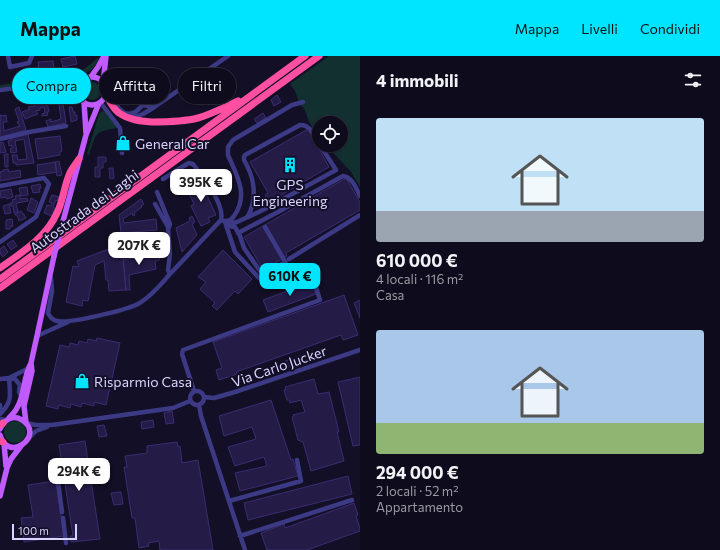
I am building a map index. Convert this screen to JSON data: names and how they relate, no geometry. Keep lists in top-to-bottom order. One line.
{"streets":{"highway":["Autostrada dei Laghi"],"street":["Via Carlo Jucker"]},"places":{"shop":["General Car","Risparmio Casa"],"building":["GPS Engineering"]},"scale_bar":"100 m","page":{"header":"Mappa","nav":["Mappa","Livelli","Condividi"],"heading":"4 immobili","chip":["Compra","Affitta","Filtri"],"list":[{"name":"610 000 €","note":"4 locali · 116 m² · Casa"},{"name":"294 000 €","note":"2 locali · 52 m² · Appartamento"}],"price":["395K €","207K €","610K €","294K €"],"scale":"100 m"}}
